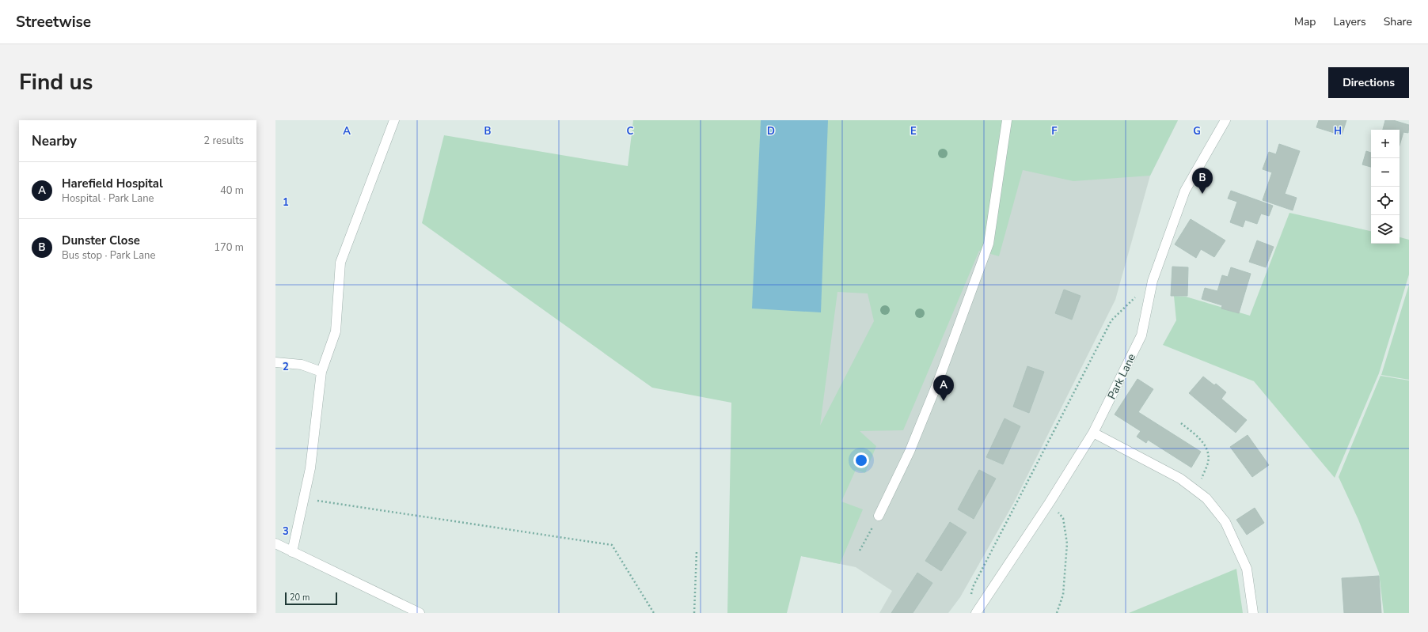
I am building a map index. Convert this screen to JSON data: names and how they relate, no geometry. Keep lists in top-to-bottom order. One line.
{"streets":{"street":["Park Lane"]},"scale_bar":"20 m","page":{"header":"Streetwise","nav":["Map","Layers","Share"],"title":"Find us","buttons":"Directions","heading":["Nearby","2 results"],"map_buttons":["+","−"],"list":[{"mark":"A","name":"Harefield Hospital","note":"Hospital · Park Lane","value":"40 m"},{"mark":"B","name":"Dunster Close","note":"Bus stop · Park Lane","value":"170 m"}],"pins":["B","A"],"scale":"20 m"},"grid":{"columns":["A","B","C","D","E","F","G","H"],"rows":["1","2","3"]}}
